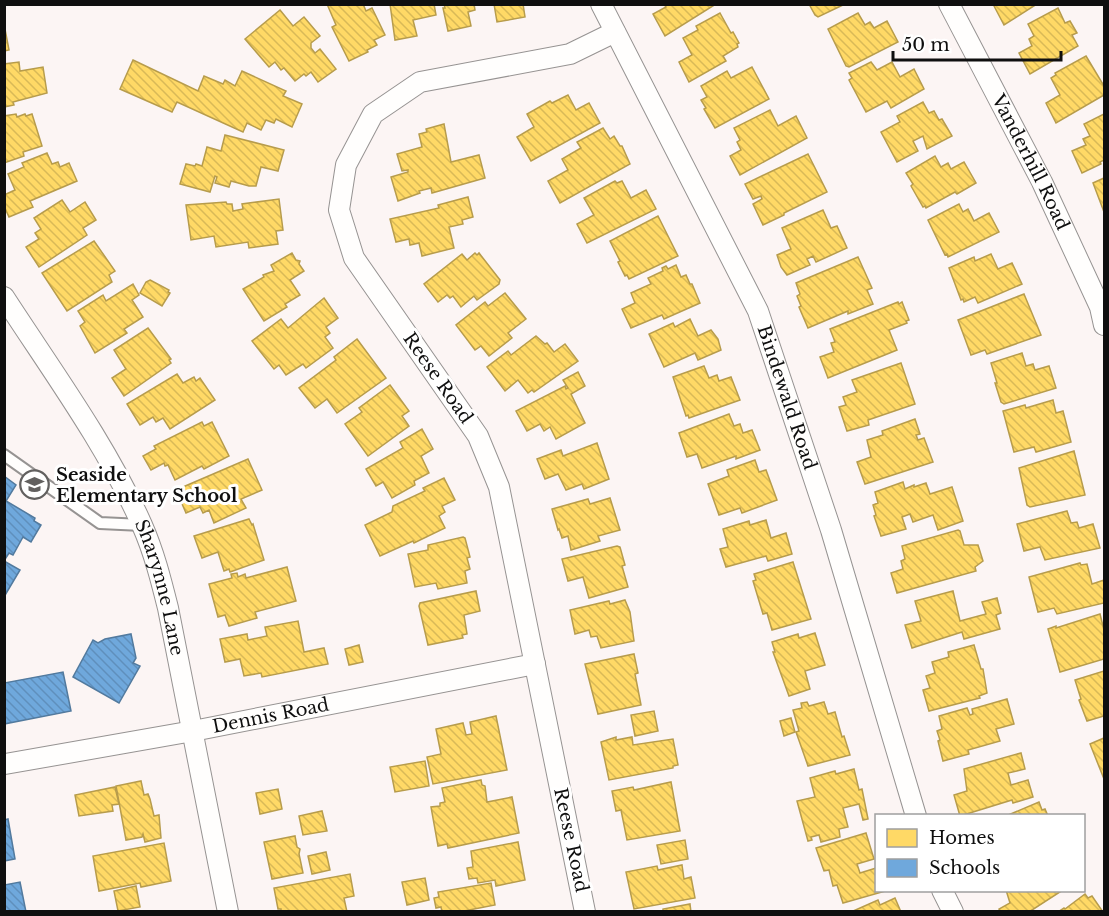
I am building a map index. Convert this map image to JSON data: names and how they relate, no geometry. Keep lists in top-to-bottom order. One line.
{"streets":{"street":["Vanderhill Road","Reese Road","Bindewald Road","Sharynne Lane","Dennis Road"]},"crossings":[["Reese Road","Bindewald Road"],["Reese Road","Dennis Road"],["Sharynne Lane","Dennis Road"]],"places":{"school or university":["Seaside Elementary School"]},"legend":["Homes","Schools"],"scale_bar":"50 m"}
